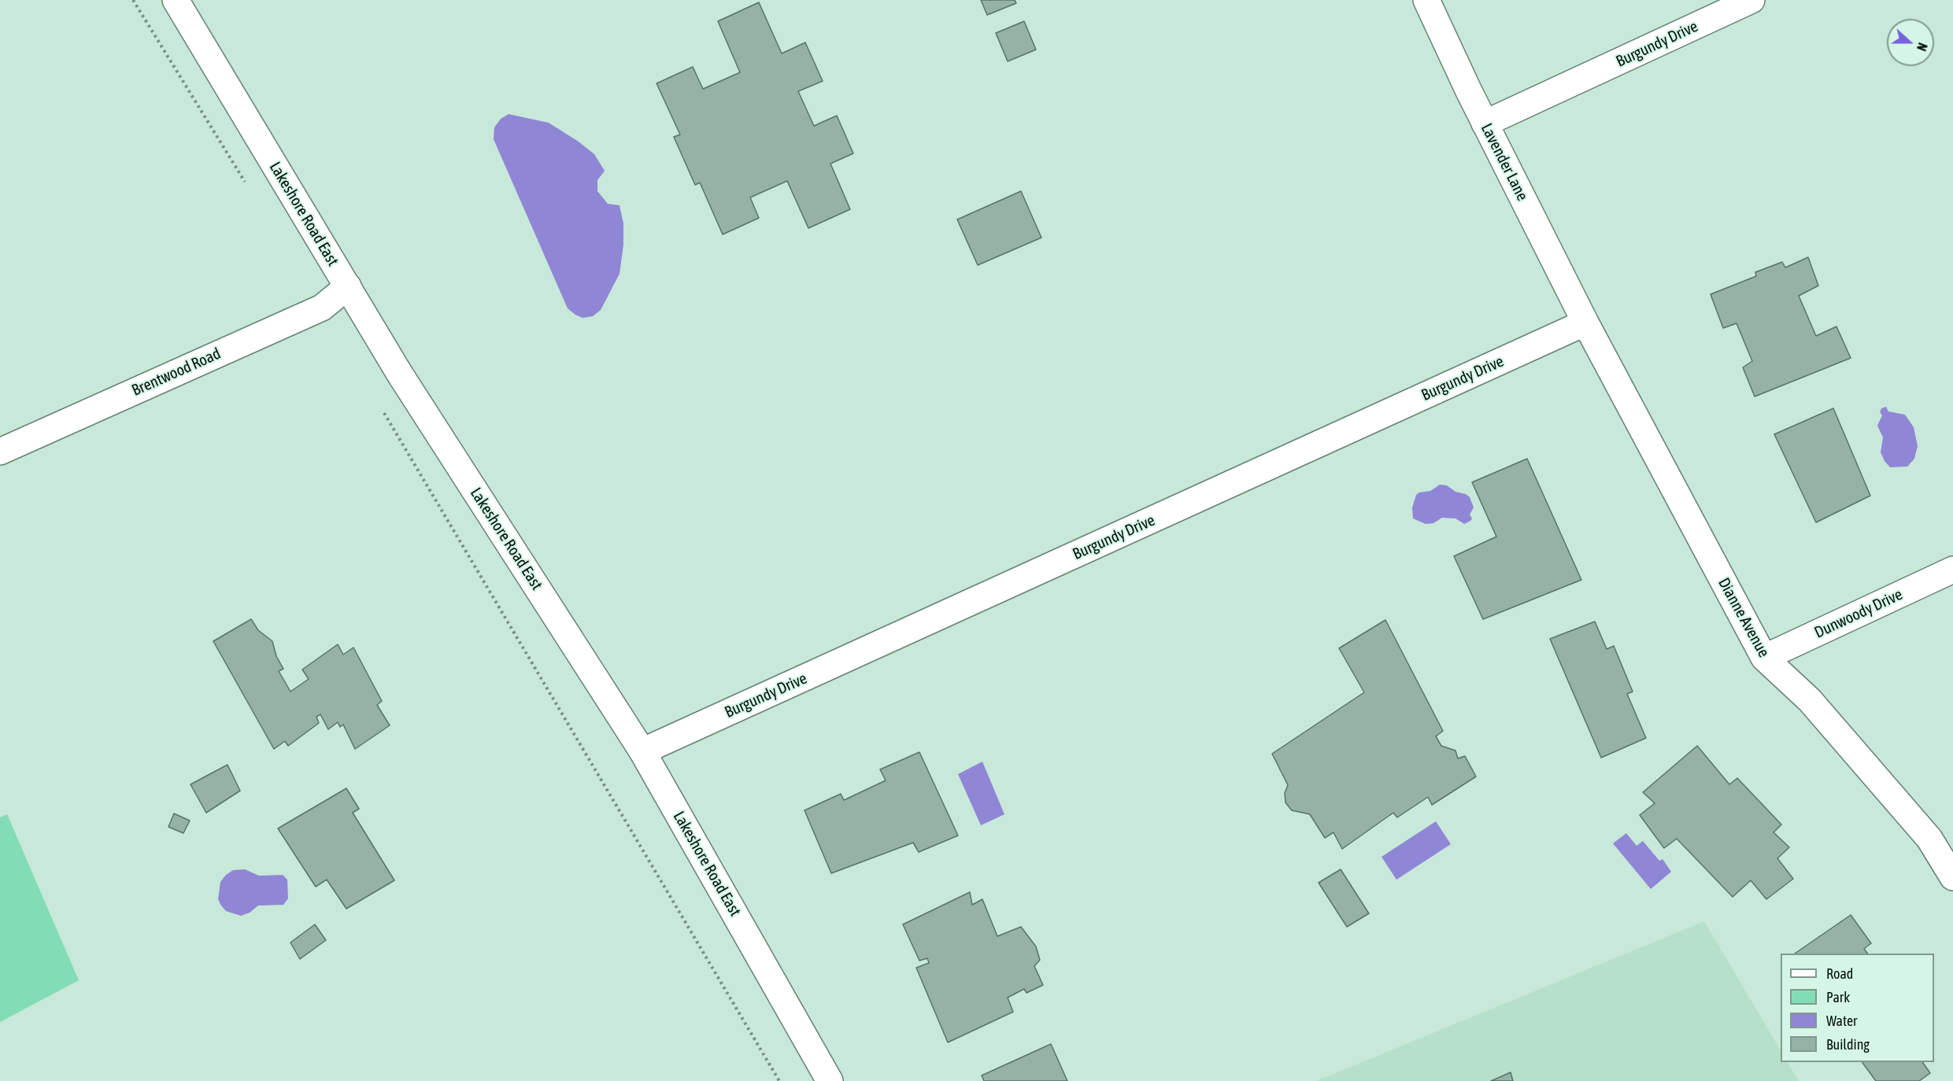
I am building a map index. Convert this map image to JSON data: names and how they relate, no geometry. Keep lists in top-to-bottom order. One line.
{"streets":{"street":["Burgundy Drive","Lavender Lane","Lakeshore Road East","Brentwood Road","Dunwoody Drive","Dianne Avenue"]},"crossings":[["Burgundy Drive","Lavender Lane"],["Burgundy Drive","Lakeshore Road East"],["Burgundy Drive","Dianne Avenue"],["Lavender Lane","Dianne Avenue"],["Lakeshore Road East","Brentwood Road"],["Dunwoody Drive","Dianne Avenue"]],"legend":["Road","Park","Water","Building"],"north":"right"}
